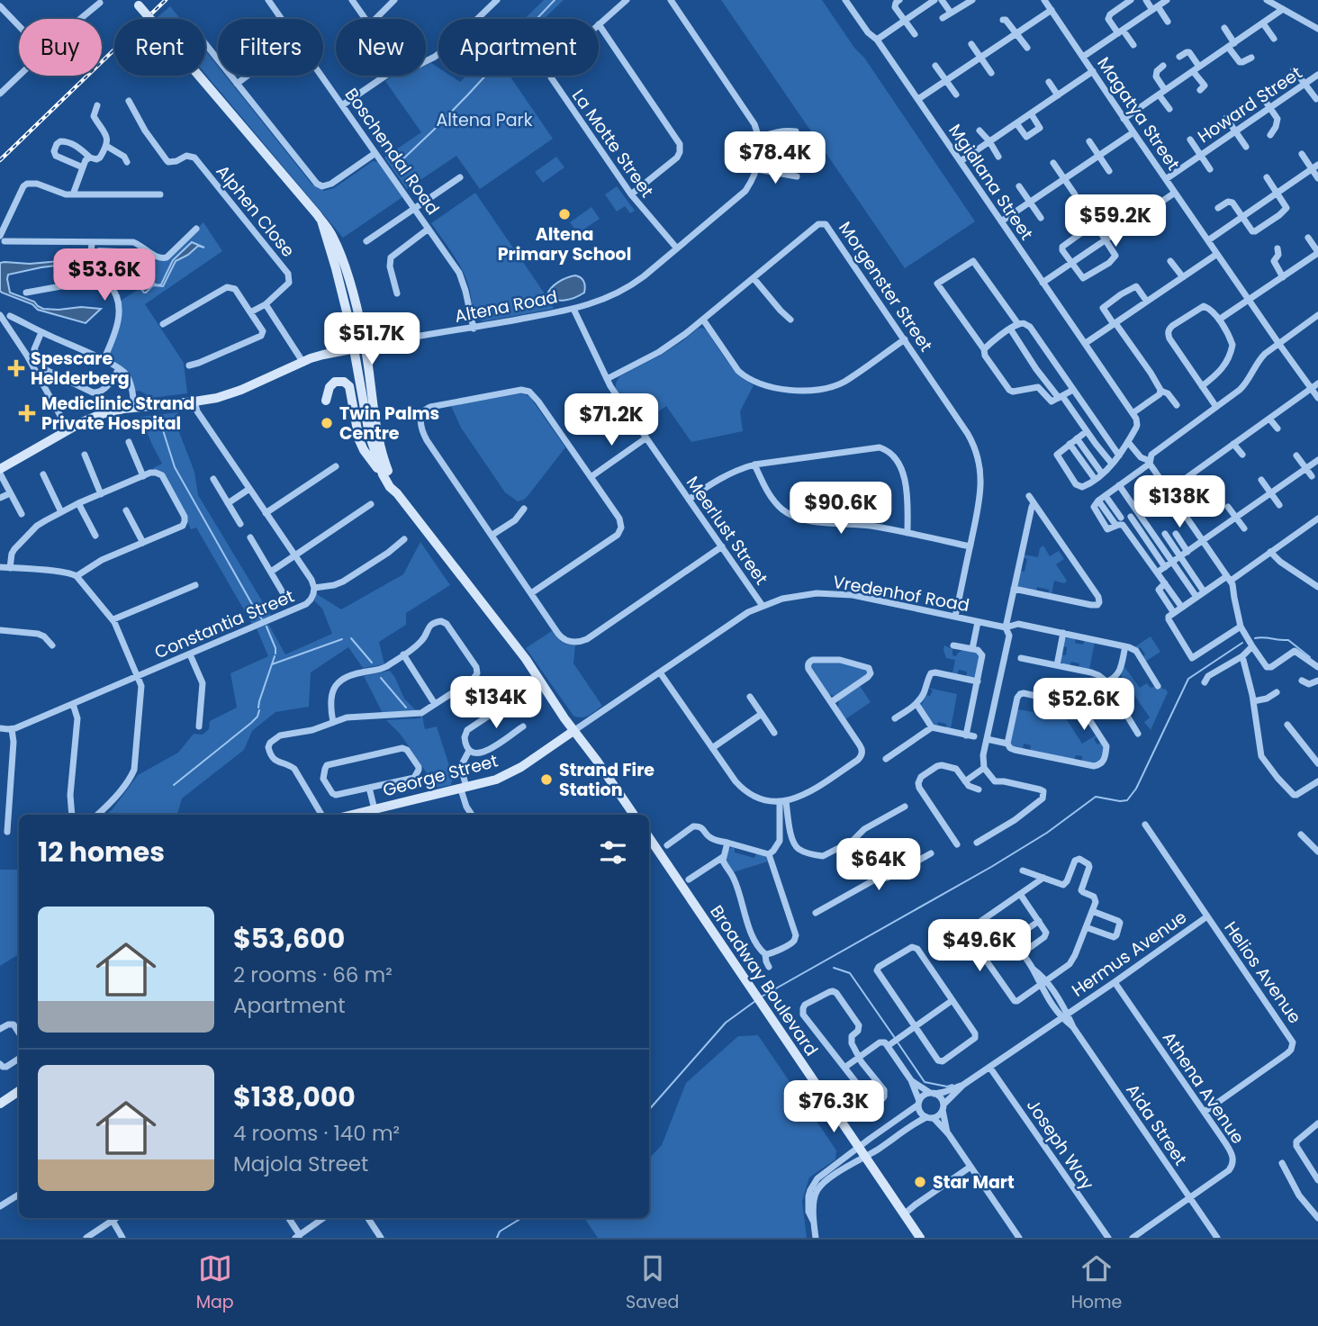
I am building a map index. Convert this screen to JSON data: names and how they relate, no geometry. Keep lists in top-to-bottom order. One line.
{"streets":{"main road":["Altena Road","George Street","Broadway Boulevard"],"street":["Howard Street","Magatya Street","La Motte Street","Boschendal Road","Mgidlana Street","Alphen Close","Morgenster Street","Meerlust Street","Vredenhof Road","Constantia Street","Hermus Avenue","Helios Avenue","Athena Avenue","Aida Street","Joseph Way"]},"crossings":[["Howard Street","Magatya Street"],["La Motte Street","Altena Road"],["Boschendal Road","Altena Road"],["Morgenster Street","Meerlust Street"],["Morgenster Street","Vredenhof Road"],["Altena Road","Meerlust Street"],["Altena Road","Constantia Street"],["Meerlust Street","Vredenhof Road"],["Vredenhof Road","George Street"],["Hermus Avenue","Helios Avenue"],["Hermus Avenue","Athena Avenue"],["Hermus Avenue","Aida Street"],["Hermus Avenue","Joseph Way"],["Helios Avenue","Athena Avenue"],["Athena Avenue","Aida Street"]],"parks":["Altena Park"],"places":{"other":["Altena Primary School","Twin Palms Centre","Strand Fire Station","Star Mart"],"health":["Spescare Helderberg","Mediclinic Strand Private Hospital"]},"page":{"chip":["Buy","Rent","Filters","New","Apartment"],"price":["$78.4K","$59.2K","$53.6K","$51.7K","$71.2K","$138K","$90.6K","$134K","$52.6K","$64K","$49.6K","$76.3K"],"heading":"12 homes","list":[{"name":"$53,600","note":"2 rooms · 66 m² · Apartment"},{"name":"$138,000","note":"4 rooms · 140 m² · Majola Street"}],"tabs":["Map","Saved","Home"]}}
